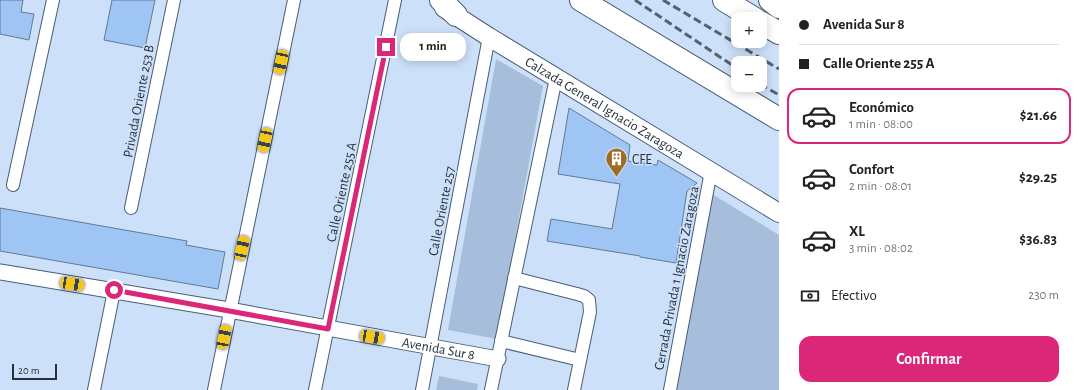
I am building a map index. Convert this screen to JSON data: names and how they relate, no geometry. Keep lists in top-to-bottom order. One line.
{"streets":{"main road":["Calzada General Ignacio Zaragoza"],"street":["Privada Oriente 253 B","Calle Oriente 255 A","Calle Oriente 257","Cerrada Privada 1 Ignacio Zaragoza","Avenida Sur 8"]},"crossings":[["Calzada General Ignacio Zaragoza","Calle Oriente 257"],["Calzada General Ignacio Zaragoza","Cerrada Privada 1 Ignacio Zaragoza"],["Calle Oriente 255 A","Avenida Sur 8"],["Calle Oriente 257","Avenida Sur 8"]],"places":{"building":["CFE"]},"scale_bar":"20 m","page":{"banner":["Avenida Sur 8","Calle Oriente 255 A"],"map_buttons":["+","−"],"bubble":"1 min","list":[{"name":"Económico","note":"1 min · 08:00","value":"$21.66"},{"name":"Confort","note":"2 min · 08:01","value":"$29.25"},{"name":"XL","note":"3 min · 08:02","value":"$36.83"}],"pay":["Efectivo","230 m"],"buttons":"Confirmar","scale":"20 m"}}
